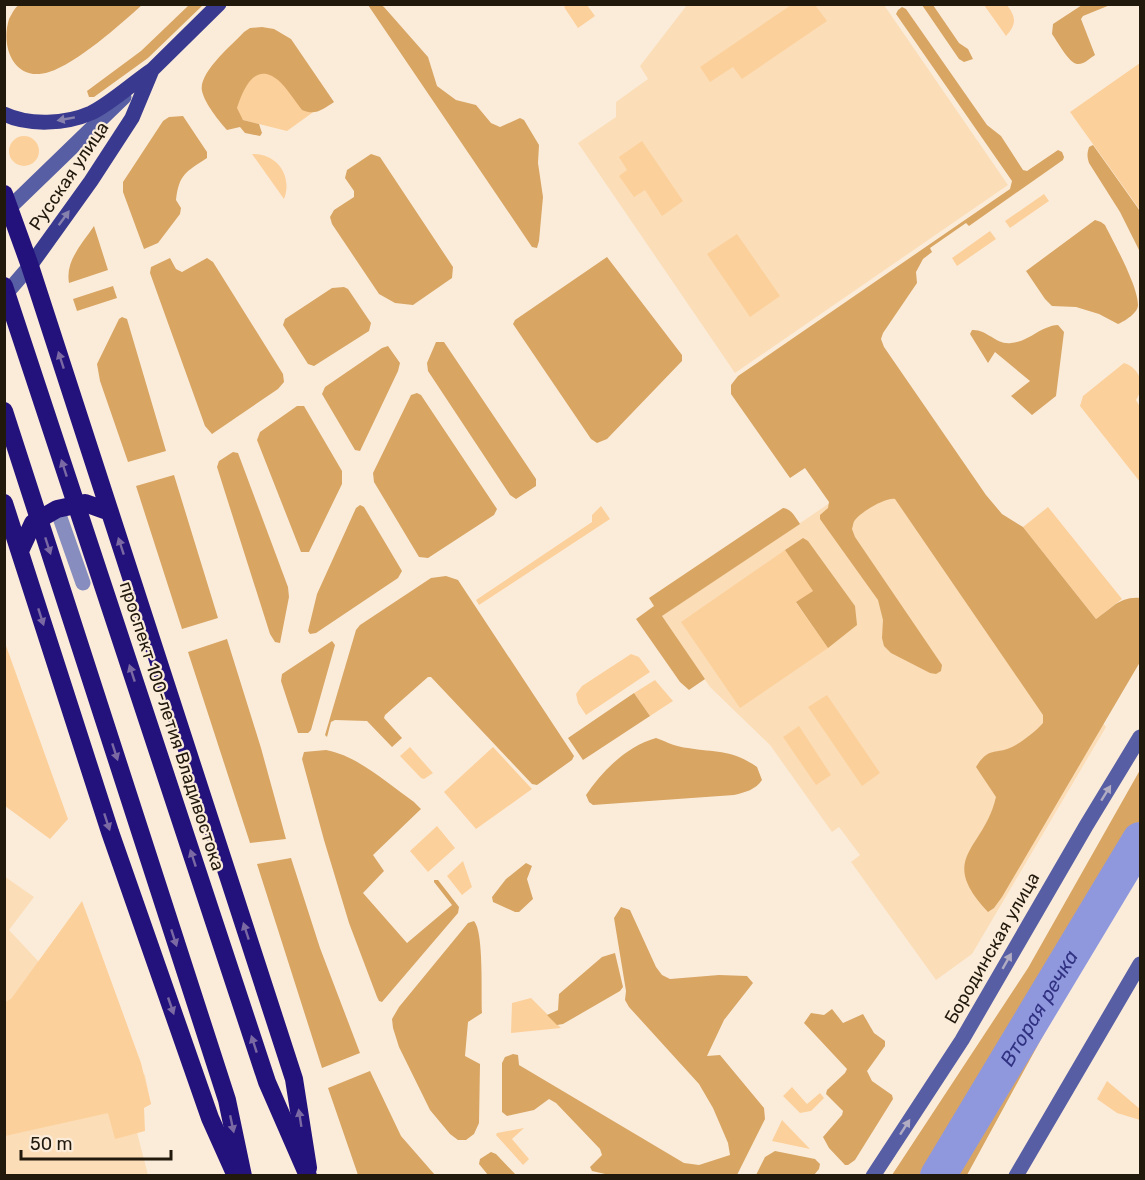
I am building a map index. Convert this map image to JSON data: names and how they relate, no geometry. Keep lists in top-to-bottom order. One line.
{"streets":{"highway":["проспект 100-летия Владивостока"],"main road":["Русская улица","Бородинская улица"]},"water":["Вторая речка"],"scale_bar":"50 m"}
